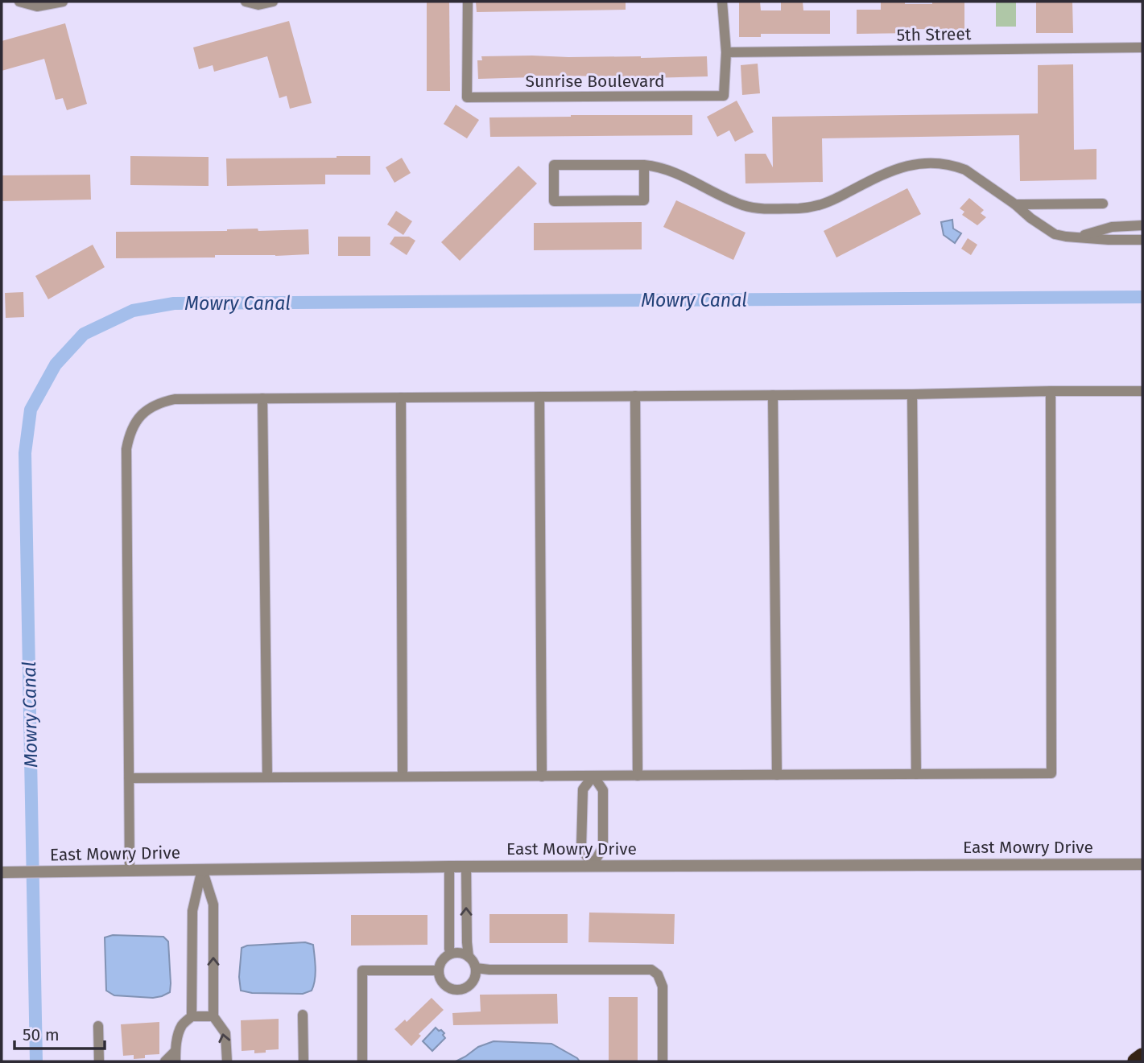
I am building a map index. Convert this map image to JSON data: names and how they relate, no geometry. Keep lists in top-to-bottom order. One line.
{"streets":{"street":["5th Street","Sunrise Boulevard","East Mowry Drive"]},"crossings":[["5th Street","Sunrise Boulevard"]],"water":["Mowry Canal"],"scale_bar":"50 m"}
